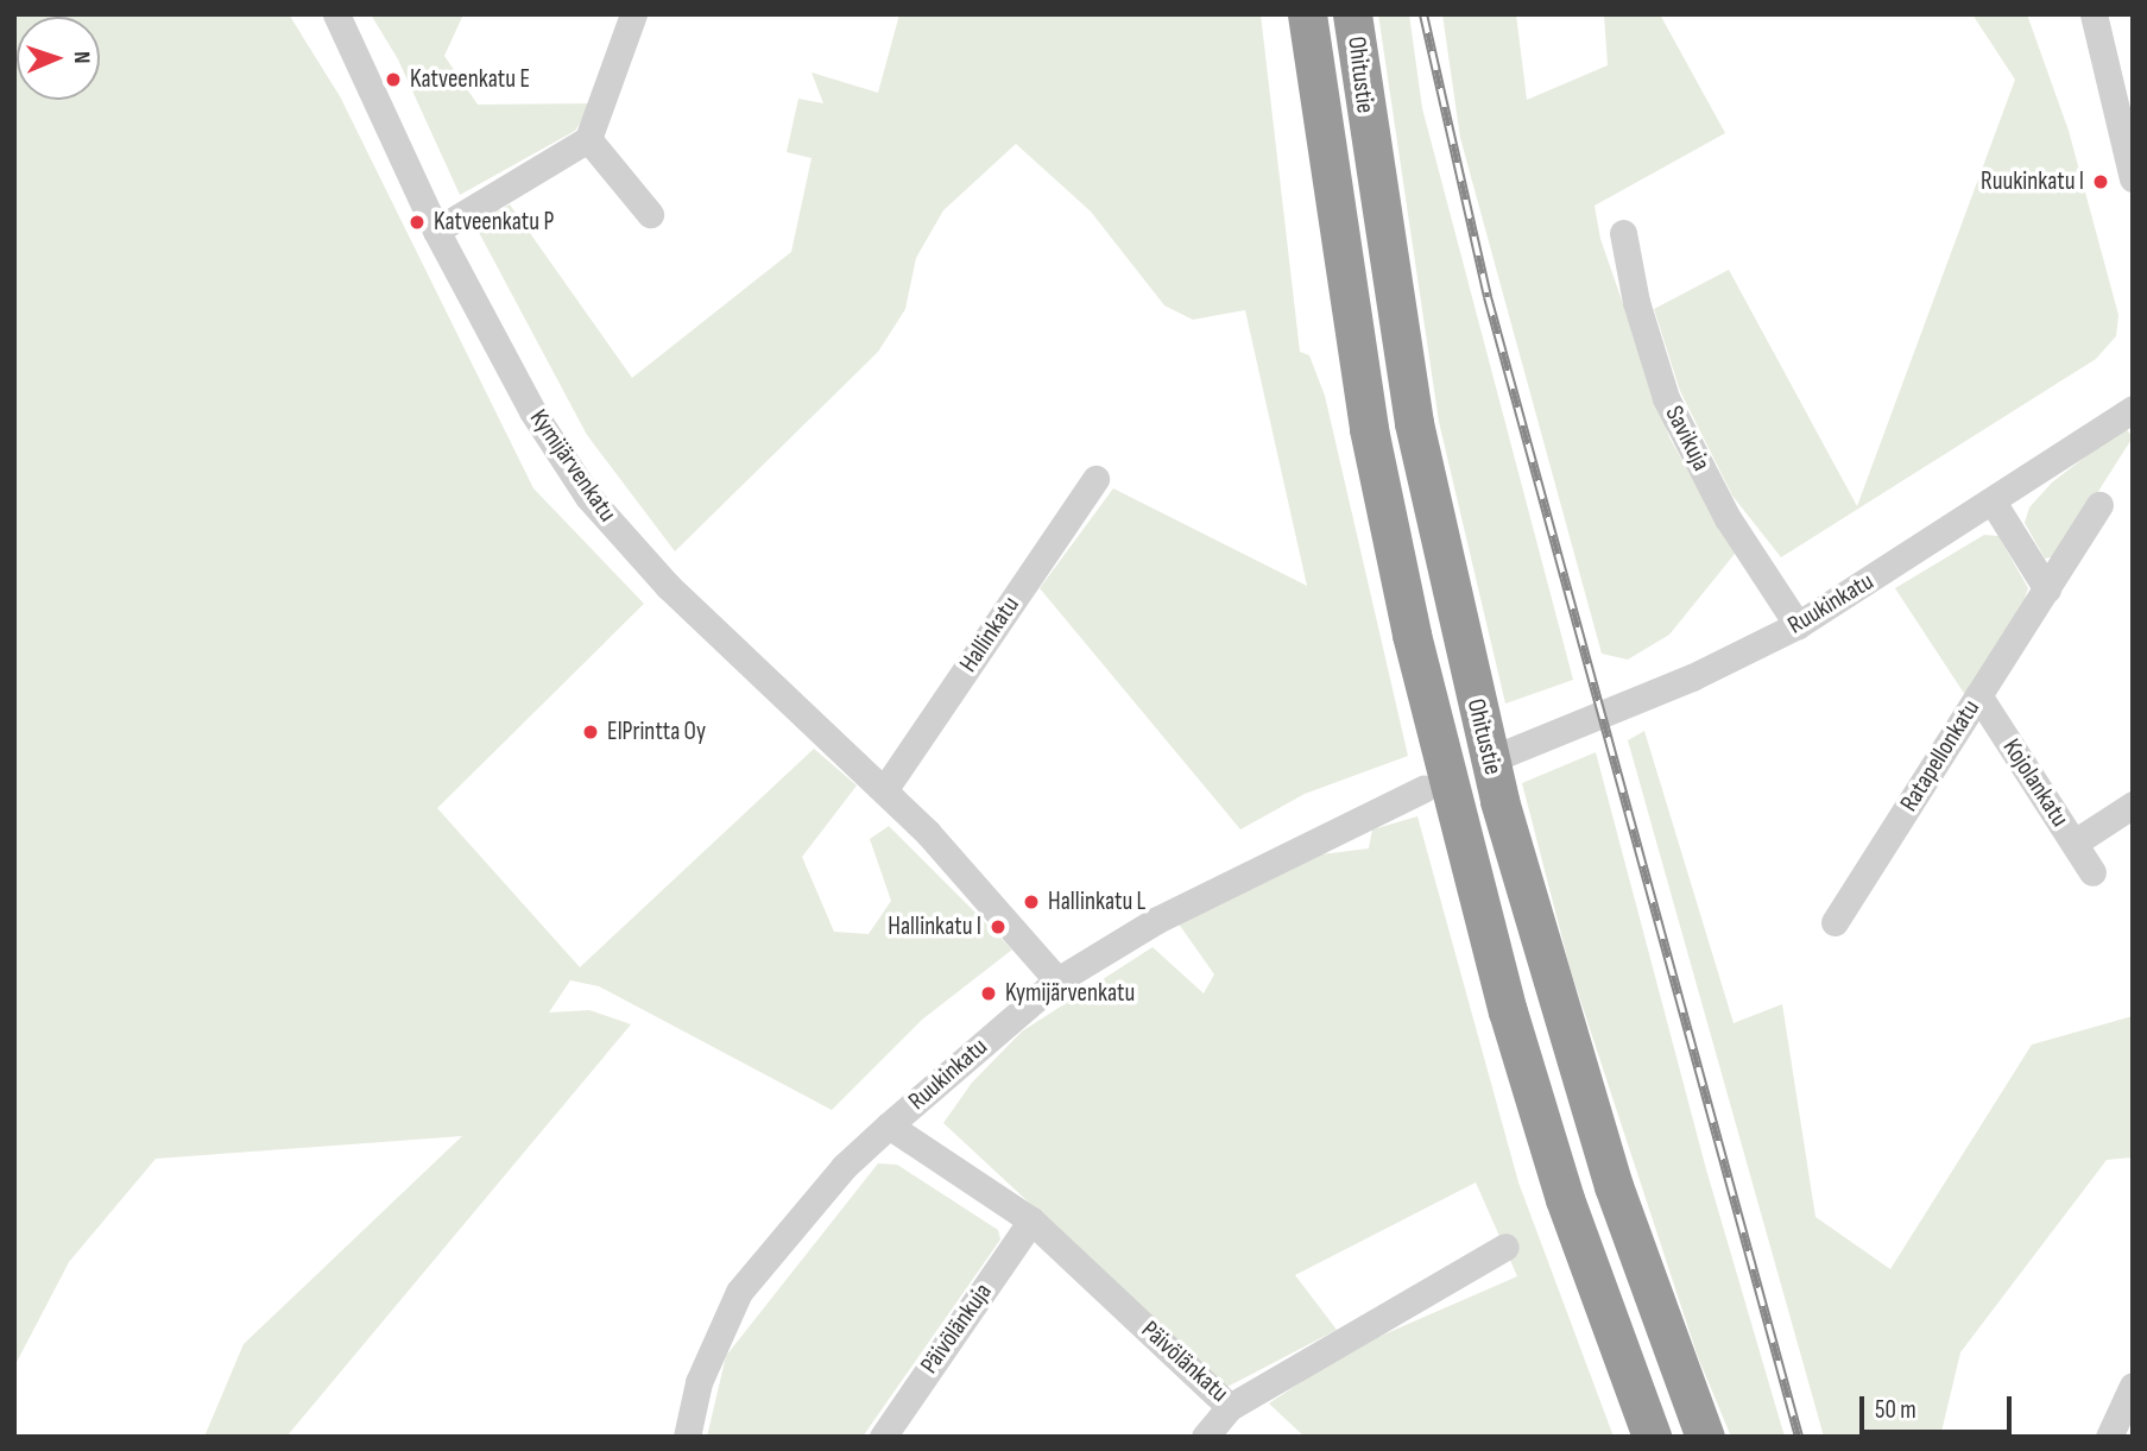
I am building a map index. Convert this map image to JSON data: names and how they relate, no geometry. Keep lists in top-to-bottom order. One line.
{"streets":{"highway":["Ohitustie"],"street":["Savikuja","Kymijärvenkatu","Ruukinkatu","Hallinkatu","Ratapellonkatu","Kojolankatu","Päivölänkuja","Päivölänkatu"]},"crossings":[["Savikuja","Ruukinkatu"],["Kymijärvenkatu","Ruukinkatu"],["Kymijärvenkatu","Hallinkatu"],["Ruukinkatu","Päivölänkatu"],["Ratapellonkatu","Kojolankatu"],["Päivölänkuja","Päivölänkatu"]],"places":["Katveenkatu E","Ruukinkatu I","Katveenkatu P","ElPrintta Oy","Hallinkatu L","Hallinkatu I","Kymijärvenkatu"],"scale_bar":"50 m","north":"right"}
